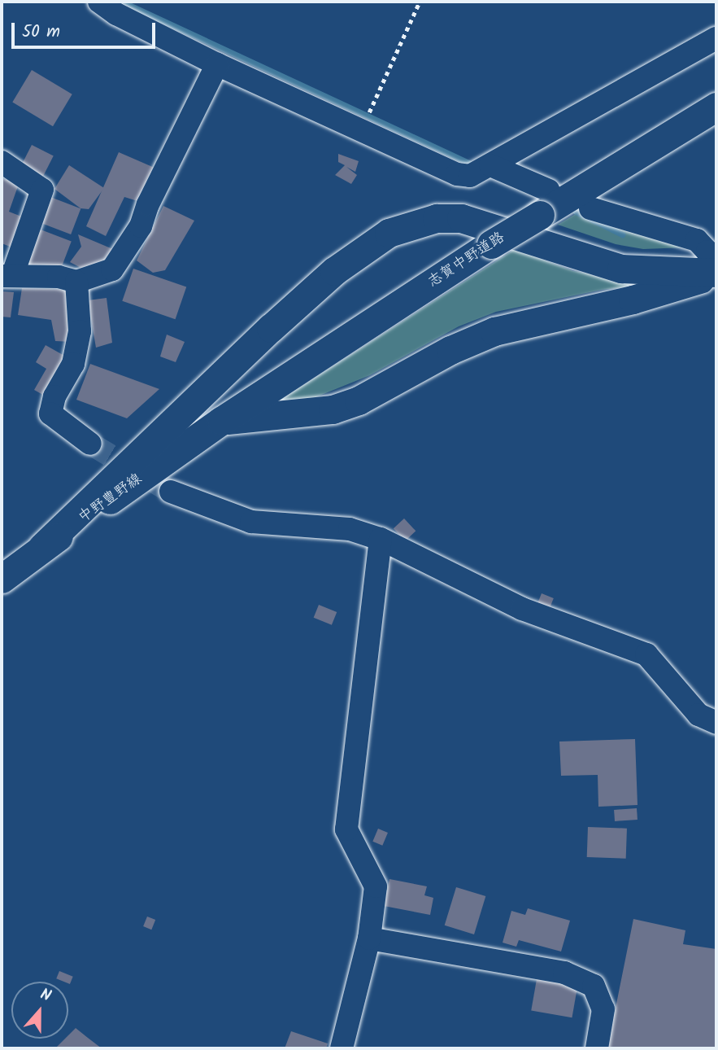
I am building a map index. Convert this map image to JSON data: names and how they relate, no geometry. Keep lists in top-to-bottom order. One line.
{"streets":{"main road":["志賀中野道路","中野豊野線"]},"crossings":[["志賀中野道路","中野豊野線"]],"scale_bar":"50 m","north":"top"}
